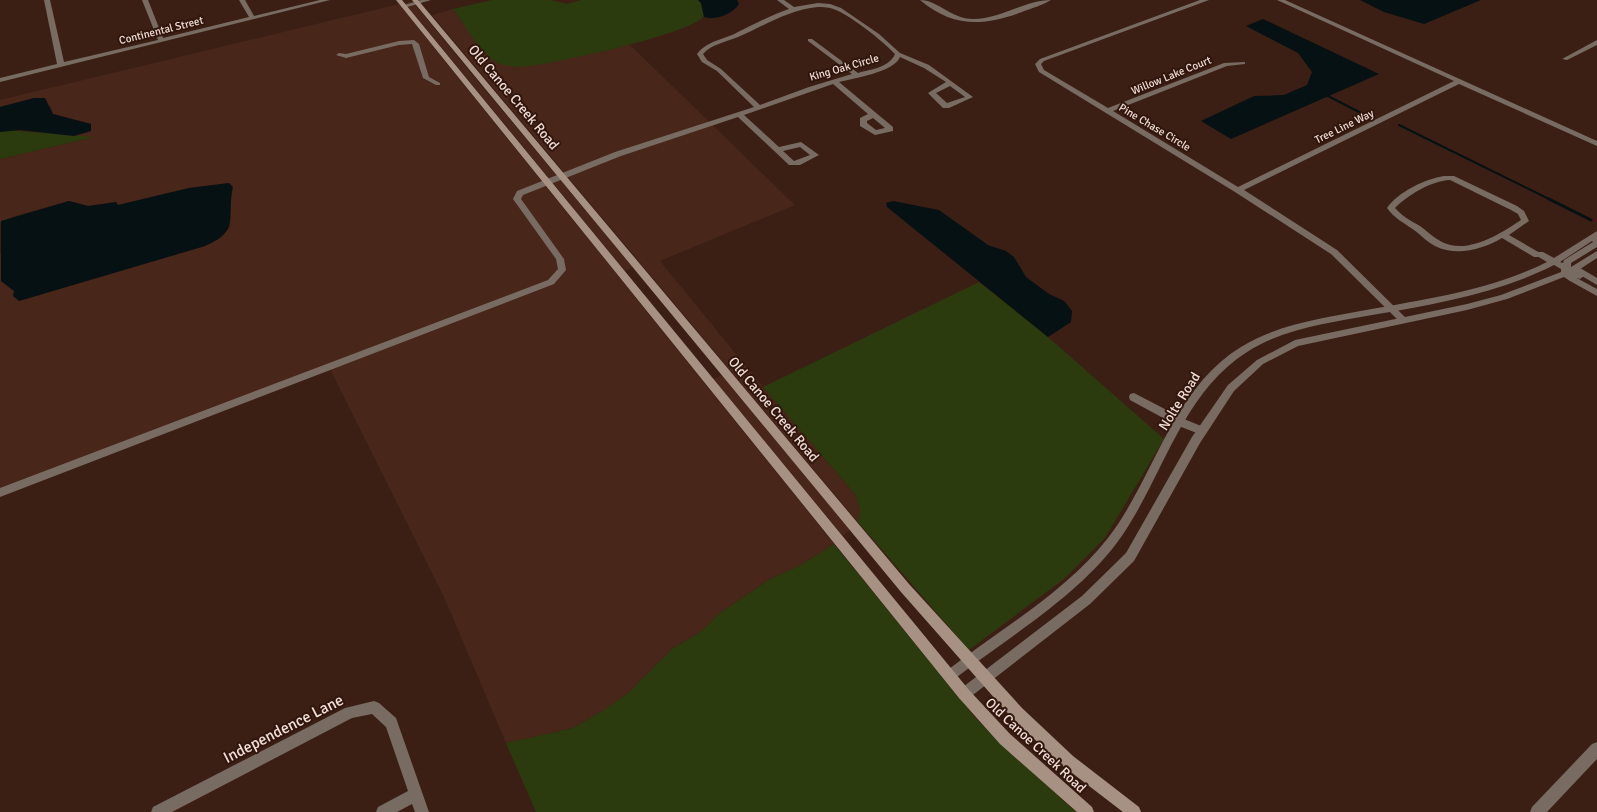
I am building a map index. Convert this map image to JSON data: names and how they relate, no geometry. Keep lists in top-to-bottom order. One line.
{"streets":{"main road":["Old Canoe Creek Road"],"street":["Continental Street","King Oak Circle","Willow Lake Court","Tree Line Way","Pine Chase Circle","Nolte Road","Independence Lane"]},"crossings":[["King Oak Circle","Old Canoe Creek Road"],["Willow Lake Court","Pine Chase Circle"],["Old Canoe Creek Road","Nolte Road"],["Tree Line Way","Pine Chase Circle"],["Pine Chase Circle","Nolte Road"]]}
